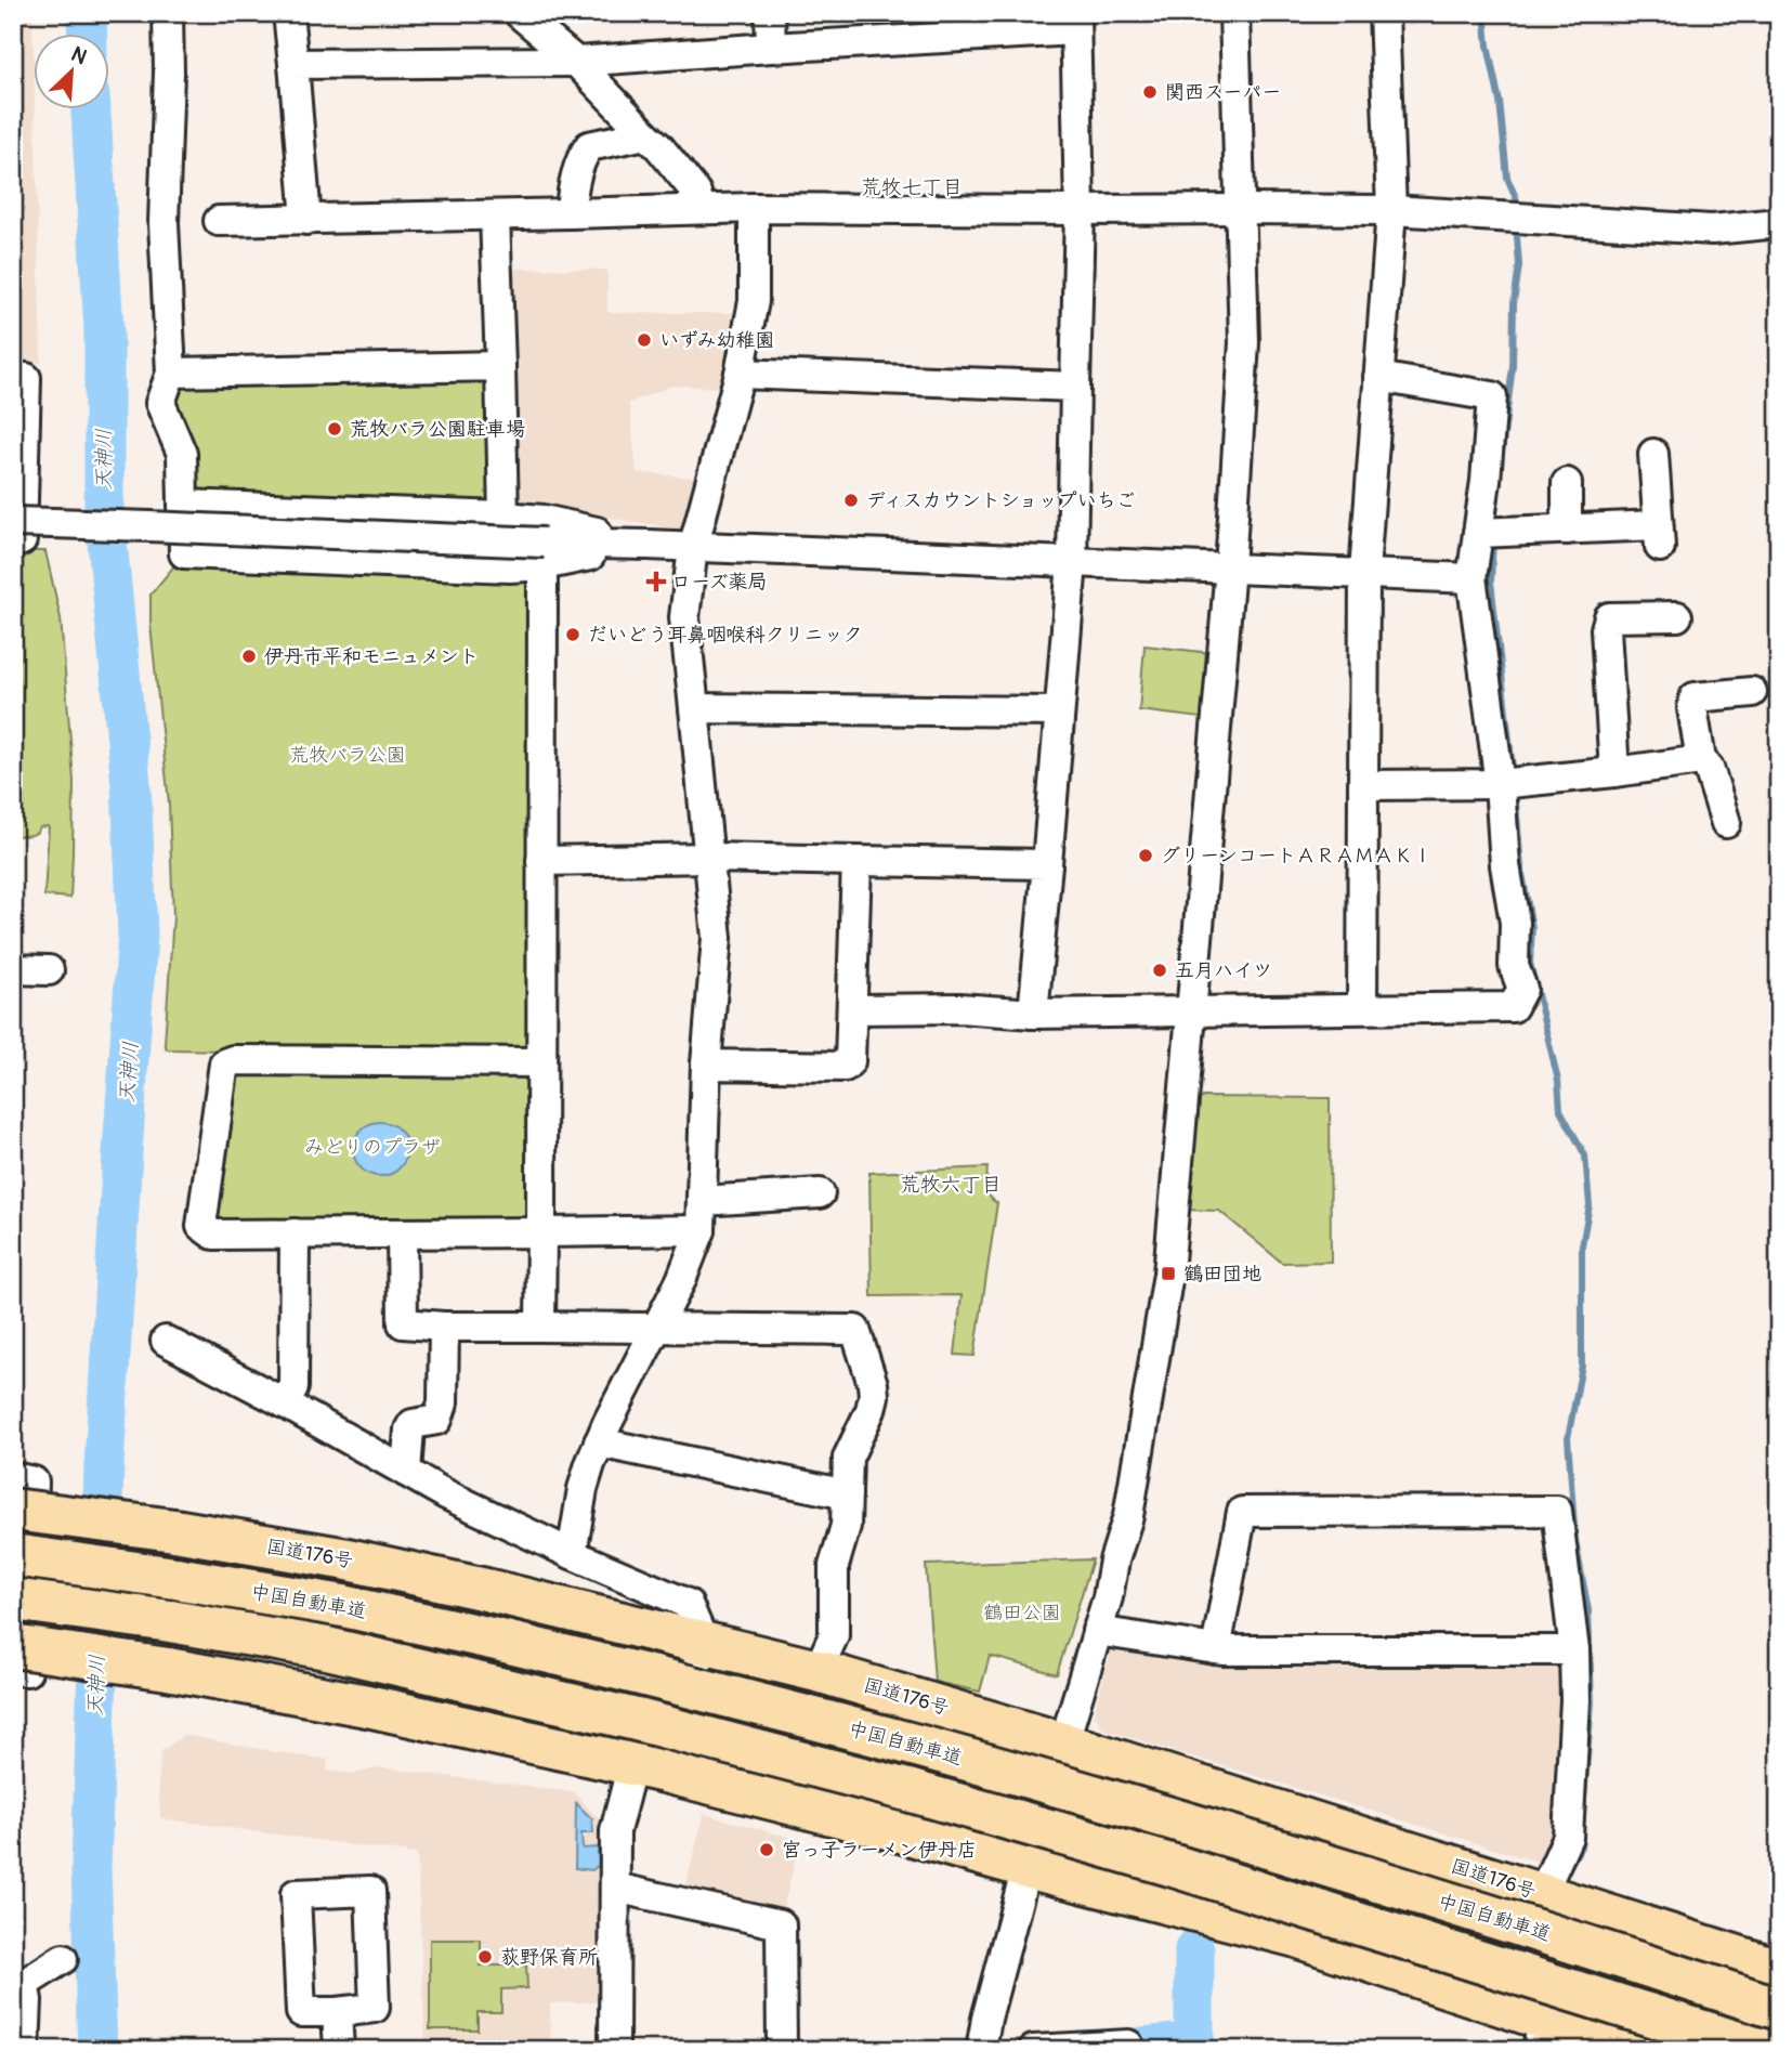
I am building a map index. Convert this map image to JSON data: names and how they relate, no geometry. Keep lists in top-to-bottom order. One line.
{"streets":{"highway":["国道176号","中国自動車道"]},"districts":["荒牧七丁目","荒牧六丁目"],"water":["天神川"],"parks":["荒牧バラ公園","みどりのプラザ","鶴田公園"],"places":{"other":["関西スーパー","いずみ幼稚園","荒牧バラ公園駐車場","ディスカウントショップいちご","だいどう耳鼻咽喉科クリニック","伊丹市平和モニュメント","グリーンコートＡＲＡＭＡＫＩ","五月ハイツ","宮っ子ラーメン伊丹店","荻野保育所"],"health":["ローズ薬局"],"transit":["鶴田団地"]},"north":"top right"}
